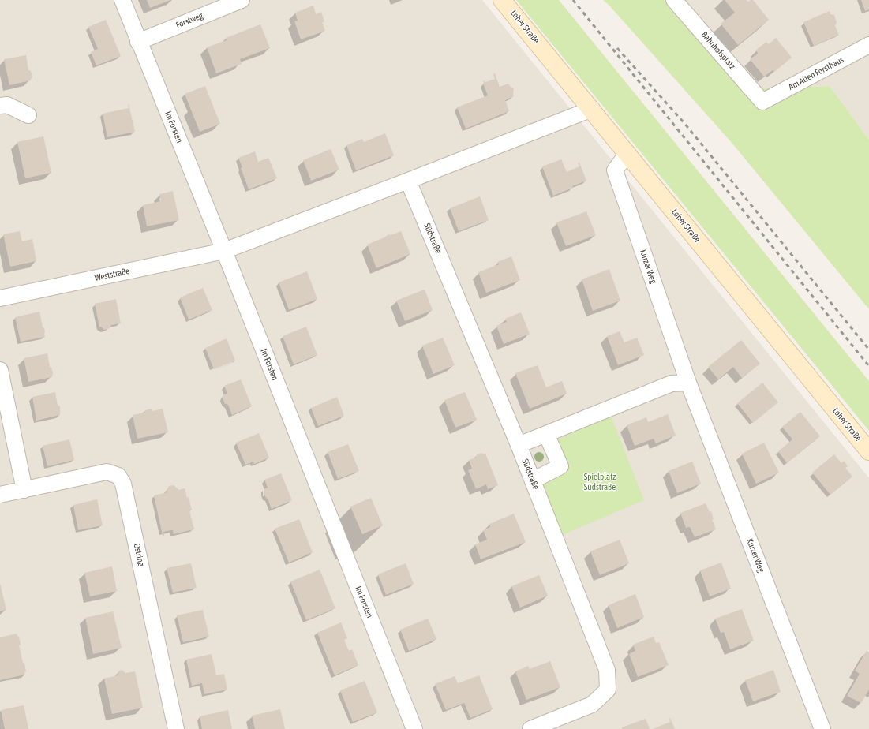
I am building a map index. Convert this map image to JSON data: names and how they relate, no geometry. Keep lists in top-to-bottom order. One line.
{"streets":{"street":["Forstweg","Loher Straße","Bahnhofsplatz","Am Alten Forsthaus","Im Forsten","Südstraße","Kurzer Weg","Weststraße","Ostring"]},"crossings":[["Forstweg","Im Forsten"],["Loher Straße","Kurzer Weg"],["Bahnhofsplatz","Am Alten Forsthaus"],["Im Forsten","Weststraße"]],"parks":["Spielplatz Südstraße"]}
